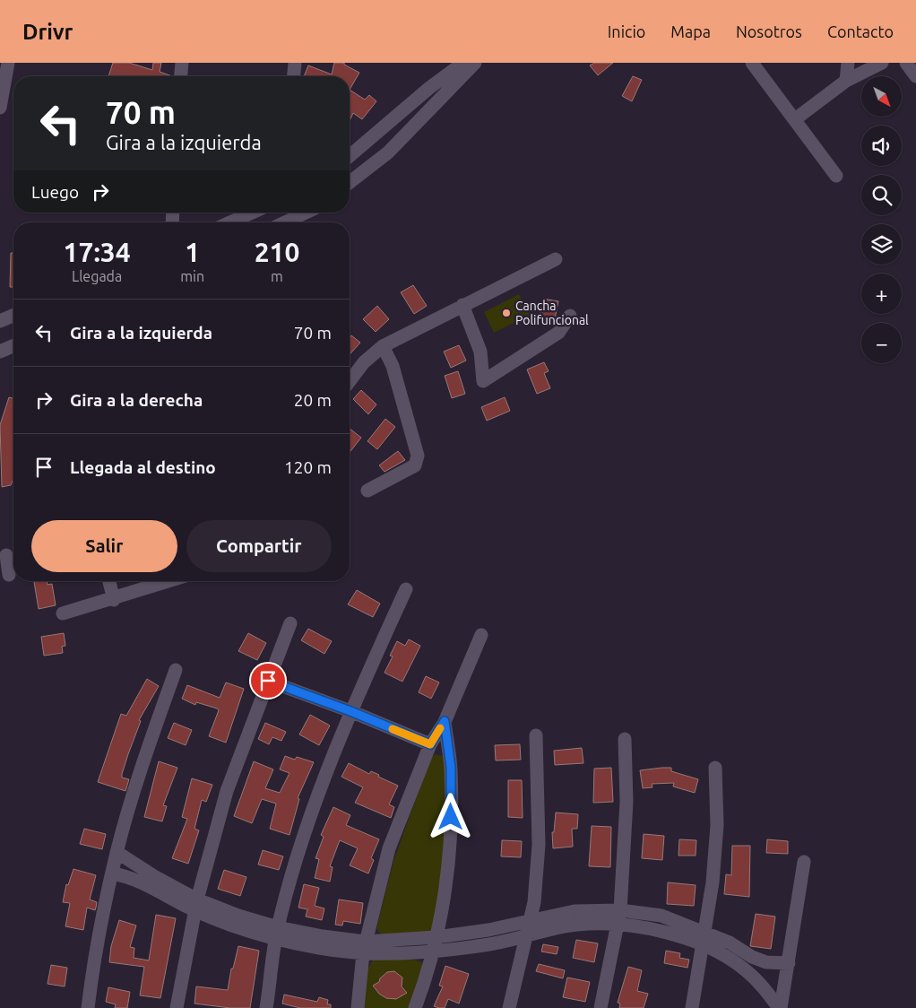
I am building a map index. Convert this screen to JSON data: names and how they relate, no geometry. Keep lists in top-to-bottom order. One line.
{"places":["Cancha Polifuncional"],"north":"bottom right","page":{"header":"Drivr","nav":["Inicio","Mapa","Nosotros","Contacto"],"map_buttons":["+","−"],"turn":["70 m","Gira a la izquierda"],"then":"Luego","eta":["17:34","Llegada","1","min","210","m"],"list":[{"name":"Gira a la izquierda","value":"70 m"},{"name":"Gira a la derecha","value":"20 m"},{"name":"Llegada al destino","value":"120 m"}],"buttons":["Salir","Compartir"]}}
